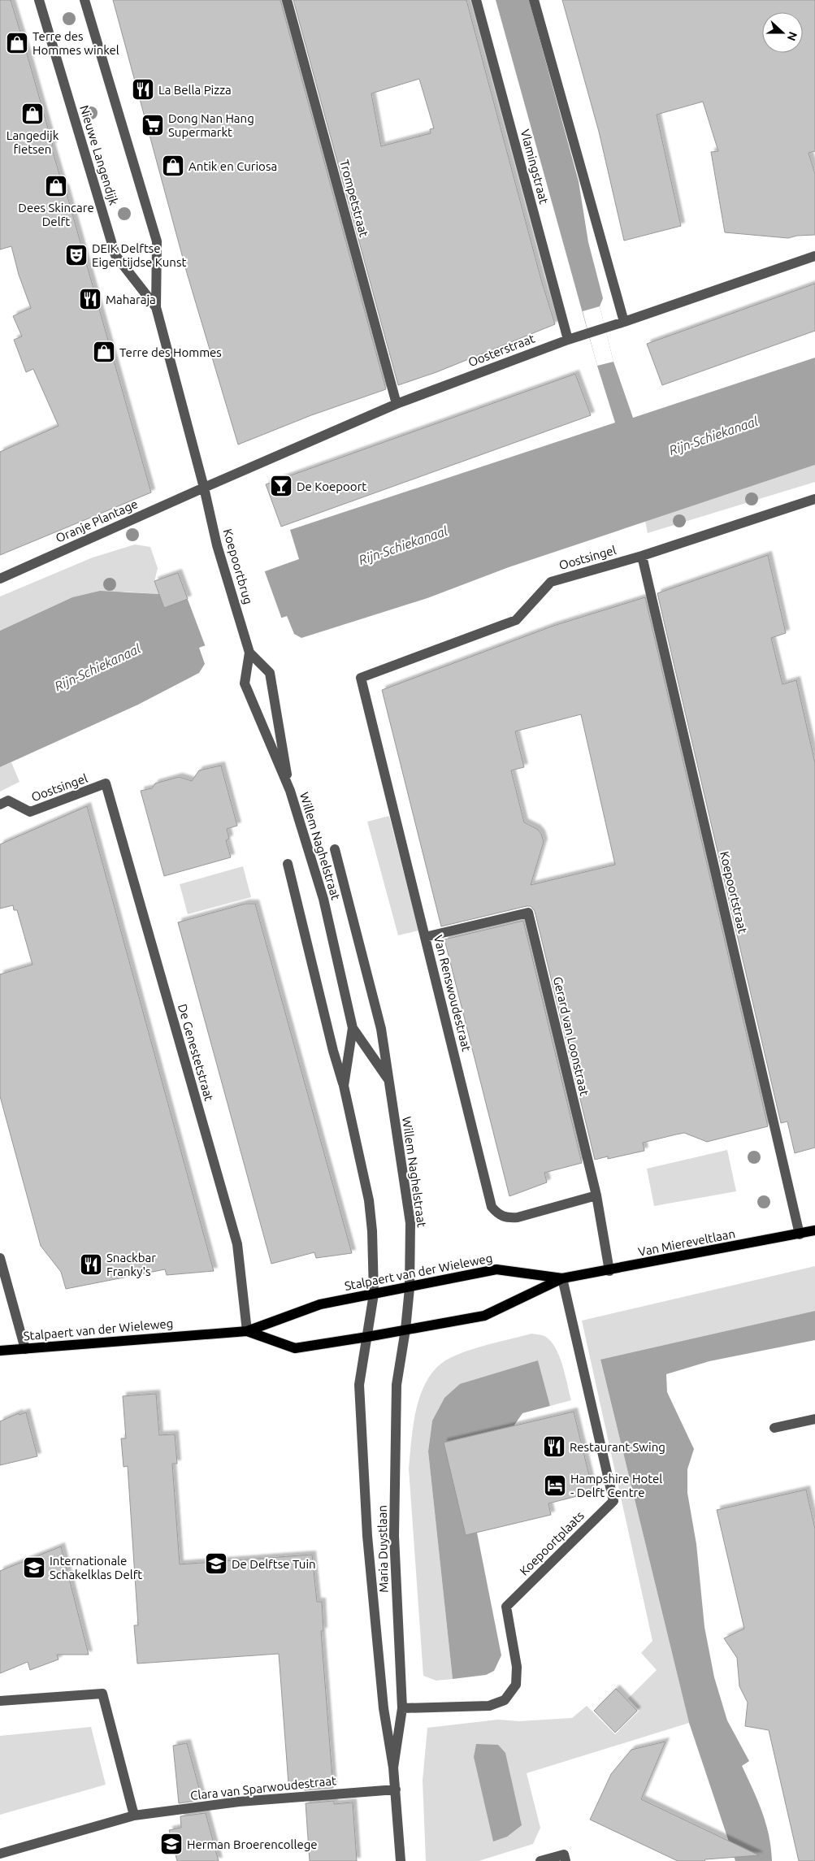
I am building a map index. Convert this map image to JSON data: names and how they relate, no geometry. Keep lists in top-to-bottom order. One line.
{"streets":{"main road":["Van Miereveltlaan","Stalpaert van der Wieleweg"],"street":["Nieuwe Langendijk","Vlamingstraat","Trompetstraat","Oosterstraat","Oranje Plantage","Oostsingel","Koepoortbrug","Willem Naghelstraat","Koepoortstraat","Van Renswoudestraat","Gerard van Loonstraat","De Genestetstraat","Koepoortplaats","Maria Duystlaan","Clara van Sparwoudestraat"]},"crossings":[["Nieuwe Langendijk","Oosterstraat"],["Nieuwe Langendijk","Oranje Plantage"],["Nieuwe Langendijk","Koepoortbrug"],["Vlamingstraat","Oosterstraat"],["Trompetstraat","Oosterstraat"],["Oosterstraat","Oranje Plantage"],["Oosterstraat","Koepoortbrug"],["Oranje Plantage","Koepoortbrug"],["Oostsingel","Koepoortstraat"],["Oostsingel","Van Renswoudestraat"],["Oostsingel","De Genestetstraat"],["Koepoortbrug","Willem Naghelstraat"],["Willem Naghelstraat","Stalpaert van der Wieleweg"],["Willem Naghelstraat","Maria Duystlaan"],["Koepoortstraat","Van Miereveltlaan"],["Van Renswoudestraat","Gerard van Loonstraat"],["Gerard van Loonstraat","Van Miereveltlaan"],["De Genestetstraat","Stalpaert van der Wieleweg"],["Van Miereveltlaan","Stalpaert van der Wieleweg"],["Van Miereveltlaan","Koepoortplaats"],["Stalpaert van der Wieleweg","Koepoortplaats"],["Stalpaert van der Wieleweg","Maria Duystlaan"],["Koepoortplaats","Maria Duystlaan"],["Maria Duystlaan","Clara van Sparwoudestraat"]],"water":["Rijn-Schiekanaal"],"places":{"shop":["Terre des Hommes winkel","Langedijk fietsen","Antik en Curiosa","Dees Skincare Delft","Terre des Hommes"],"restaurant":["La Bella Pizza","Maharaja","Snackbar Franky's","Restaurant Swing"],"supermarket":["Dong Nan Hang Supermarkt"],"theatre":["DEIK Delftse Eigentijdse Kunst"],"bar":["De Koepoort"],"hotel":["Hampshire Hotel - Delft Centre"],"school or university":["De Delftse Tuin","Internationale Schakelklas Delft","Herman Broerencollege"]},"north":"right"}
